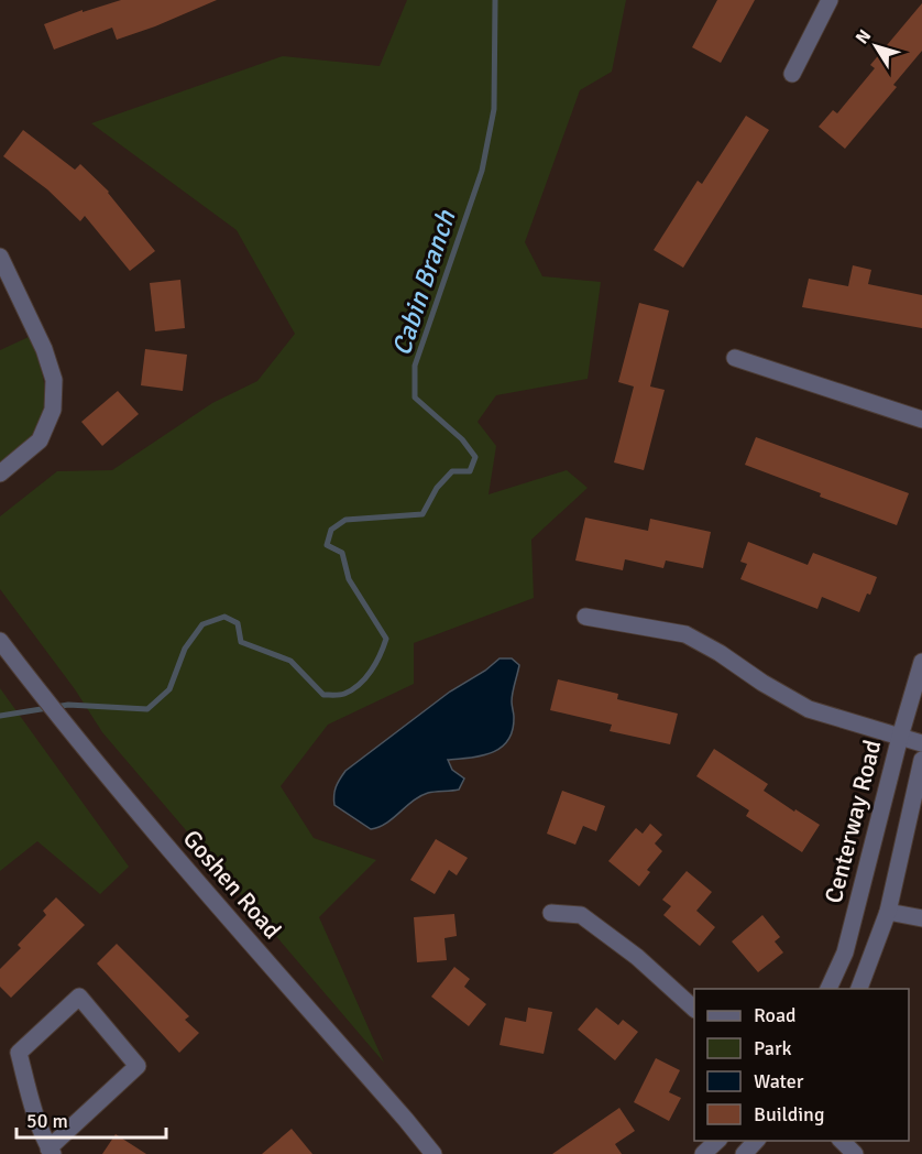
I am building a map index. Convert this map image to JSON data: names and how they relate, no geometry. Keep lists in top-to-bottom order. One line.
{"streets":{"street":["Centerway Road","Goshen Road"]},"water":["Cabin Branch"],"legend":["Road","Park","Water","Building"],"scale_bar":"50 m","north":"top left"}
